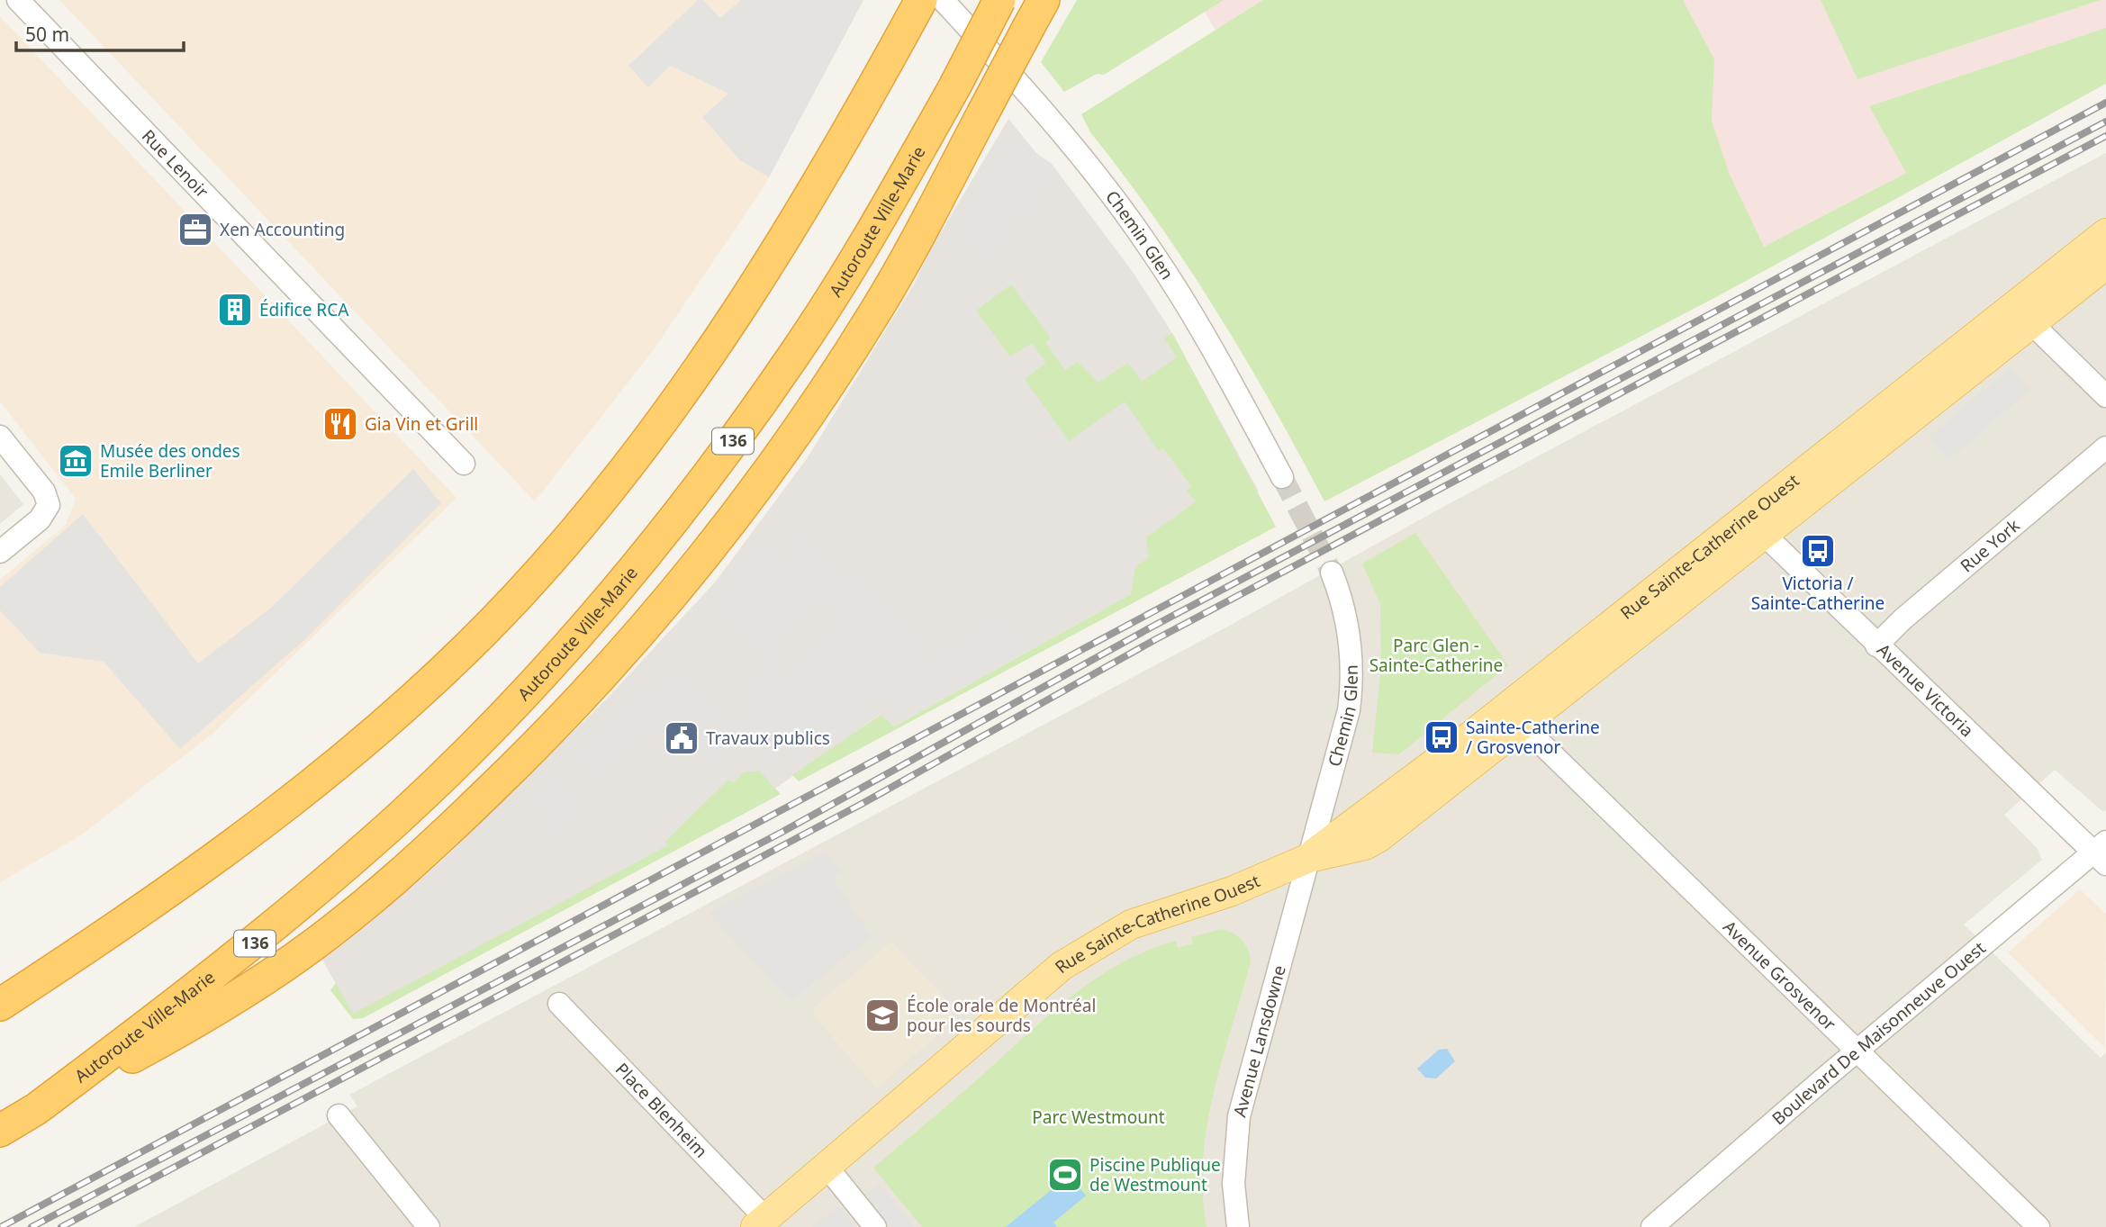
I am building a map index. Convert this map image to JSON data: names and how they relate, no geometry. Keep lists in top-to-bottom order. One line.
{"streets":{"highway":["Autoroute Ville-Marie","136"],"main road":["Rue Sainte-Catherine Ouest"],"street":["Rue Lenoir","Chemin Glen","Rue York","Avenue Victoria","Avenue Grosvenor","Boulevard De Maisonneuve Ouest","Avenue Lansdowne","Place Blenheim"]},"crossings":[["Chemin Glen","Rue Sainte-Catherine Ouest"],["Chemin Glen","Avenue Lansdowne"],["Rue York","Avenue Victoria"],["Rue Sainte-Catherine Ouest","Avenue Victoria"],["Rue Sainte-Catherine Ouest","Avenue Grosvenor"],["Rue Sainte-Catherine Ouest","Avenue Lansdowne"],["Rue Sainte-Catherine Ouest","Place Blenheim"],["Avenue Victoria","Boulevard De Maisonneuve Ouest"],["Avenue Grosvenor","Boulevard De Maisonneuve Ouest"]],"parks":["Parc Glen - Sainte-Catherine","Parc Westmount"],"places":{"office":["Xen Accounting"],"building":["Édifice RCA"],"restaurant":["Gia Vin et Grill"],"museum":["Musée des ondes Emile Berliner"],"bus stop":["Victoria / Sainte-Catherine","Sainte-Catherine / Grosvenor"],"public building":["Travaux publics"],"school or university":["École orale de Montréal pour les sourds"],"sports":["Piscine Publique de Westmount"]},"scale_bar":"50 m"}
